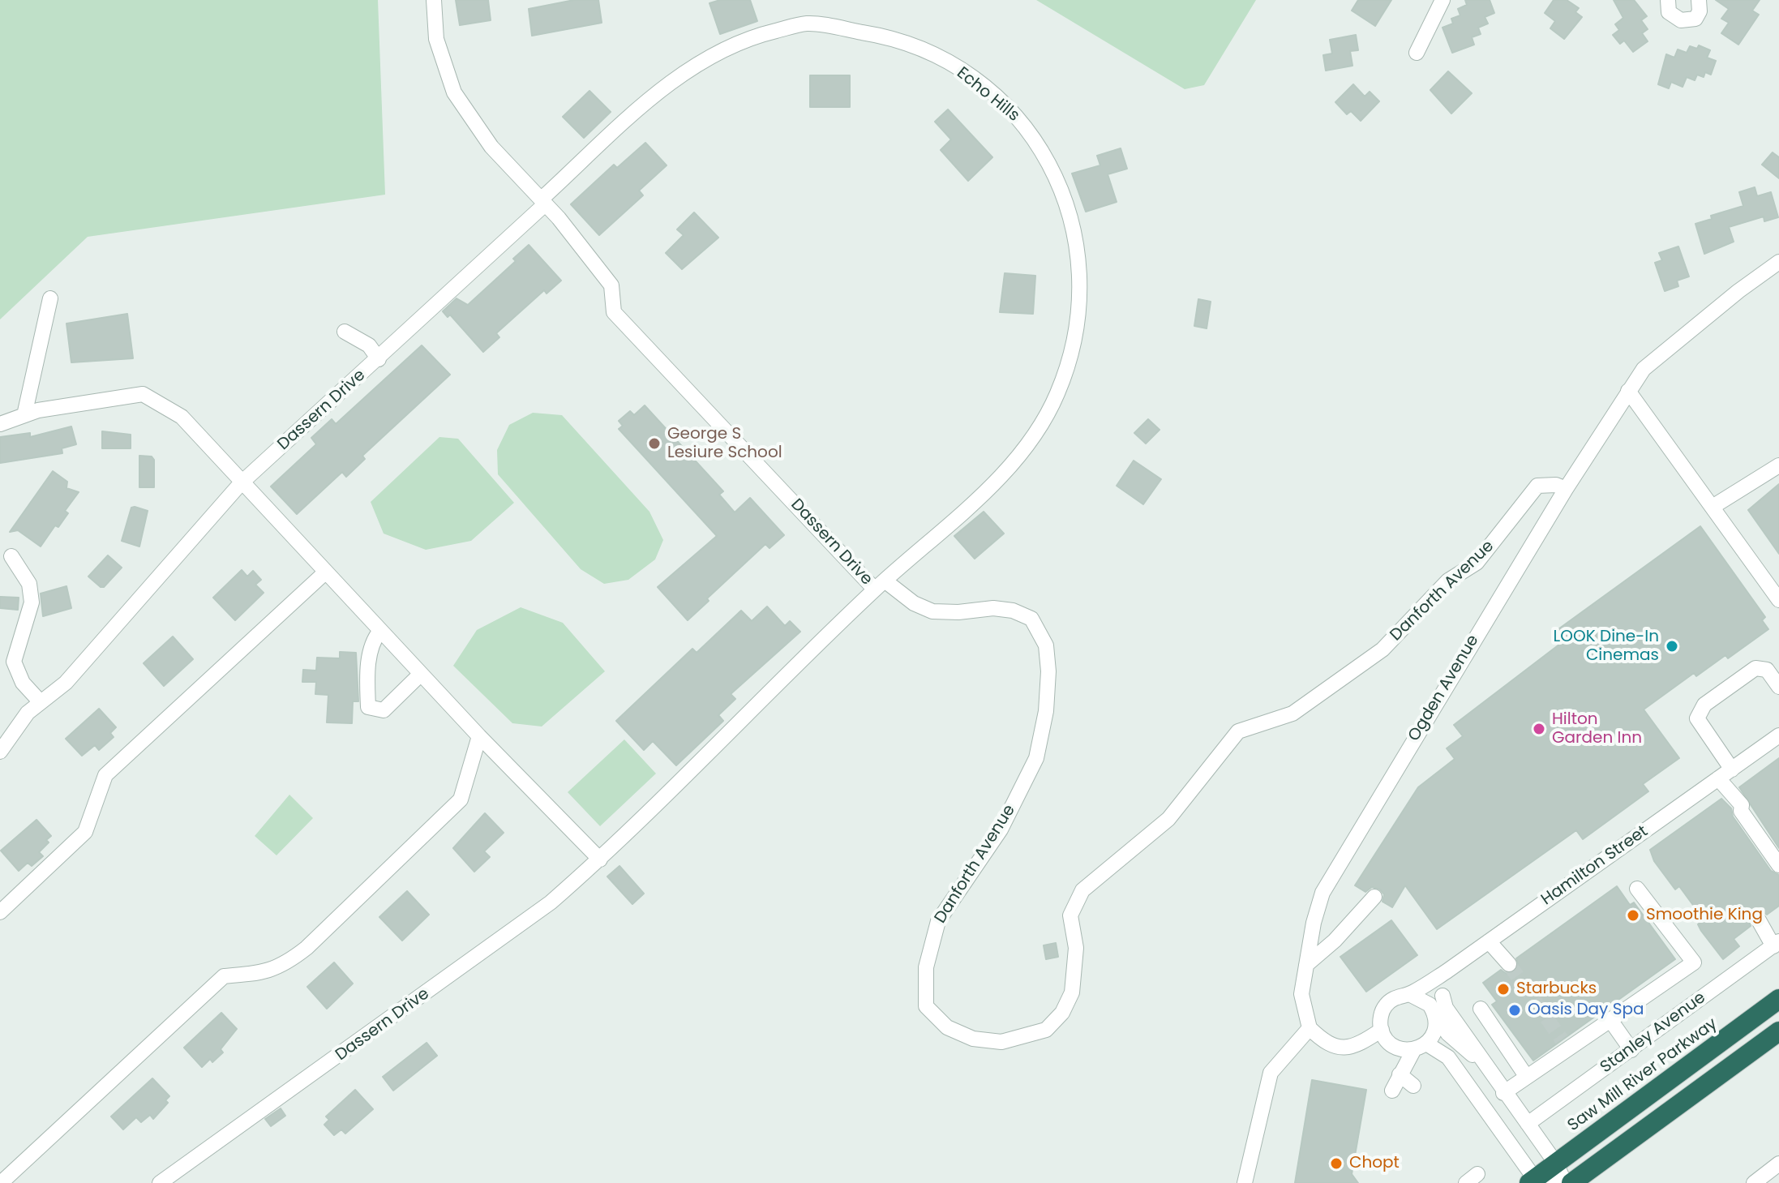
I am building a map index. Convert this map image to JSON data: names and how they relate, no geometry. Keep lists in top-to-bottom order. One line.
{"streets":{"highway":["Saw Mill River Parkway"],"street":["Echo Hills","Dassern Drive","Danforth Avenue","Ogden Avenue","Hamilton Street","Stanley Avenue"]},"crossings":[["Echo Hills","Dassern Drive"],["Echo Hills","Danforth Avenue"],["Dassern Drive","Danforth Avenue"],["Danforth Avenue","Ogden Avenue"]],"places":["George S Lesiure School","LOOK Dine-In Cinemas","Hilton Garden Inn","Smoothie King","Starbucks","Oasis Day Spa","Chopt"]}
